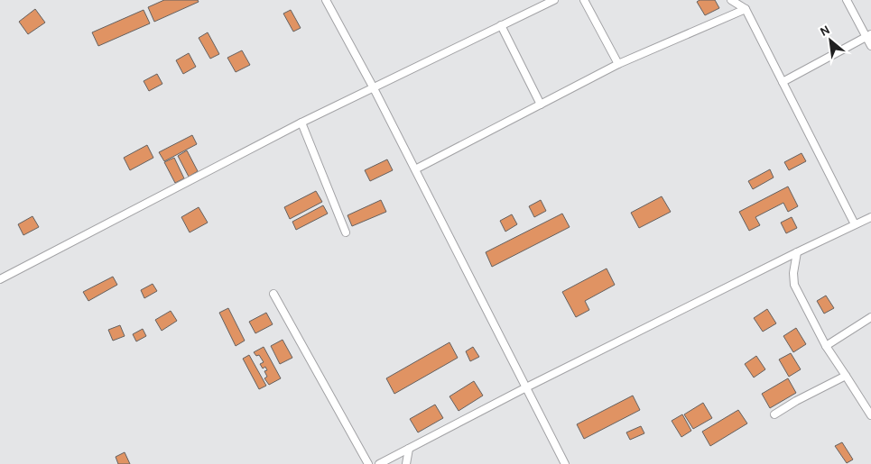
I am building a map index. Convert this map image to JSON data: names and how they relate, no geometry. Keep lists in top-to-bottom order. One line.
{"north":"top left"}
